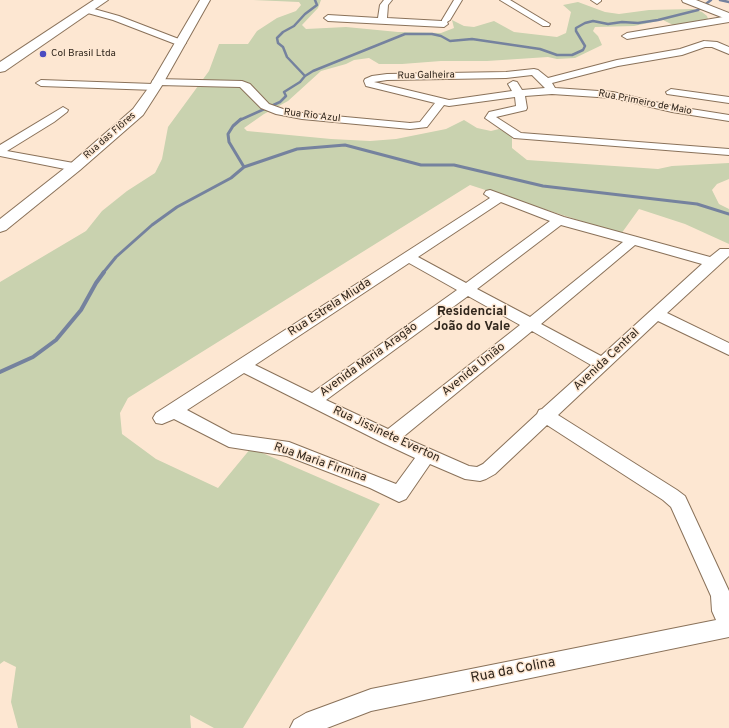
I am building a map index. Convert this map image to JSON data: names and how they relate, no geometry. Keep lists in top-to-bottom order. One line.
{"streets":{"street":["Rua Galheira","Rua Primeiro de Maio","Rua Rio Azul","Rua das Flôres","Rua Estrela Miuda","Avenida Maria Aragão","Avenida Central","Avenida União","Rua Jissinete Everton","Rua Maria Firmina","Rua da Colina"]},"crossings":[["Rua Galheira","Rua Primeiro de Maio"],["Rua Galheira","Rua Rio Azul"],["Rua Primeiro de Maio","Rua Rio Azul"],["Rua Rio Azul","Rua das Flôres"],["Rua Estrela Miuda","Avenida Maria Aragão"],["Rua Estrela Miuda","Rua Jissinete Everton"],["Rua Estrela Miuda","Rua Maria Firmina"],["Avenida Maria Aragão","Rua Jissinete Everton"],["Avenida Central","Rua Jissinete Everton"],["Avenida União","Rua Jissinete Everton"],["Rua Jissinete Everton","Rua Maria Firmina"]],"districts":["Residencial João do Vale"],"places":["Col Brasil Ltda"]}
